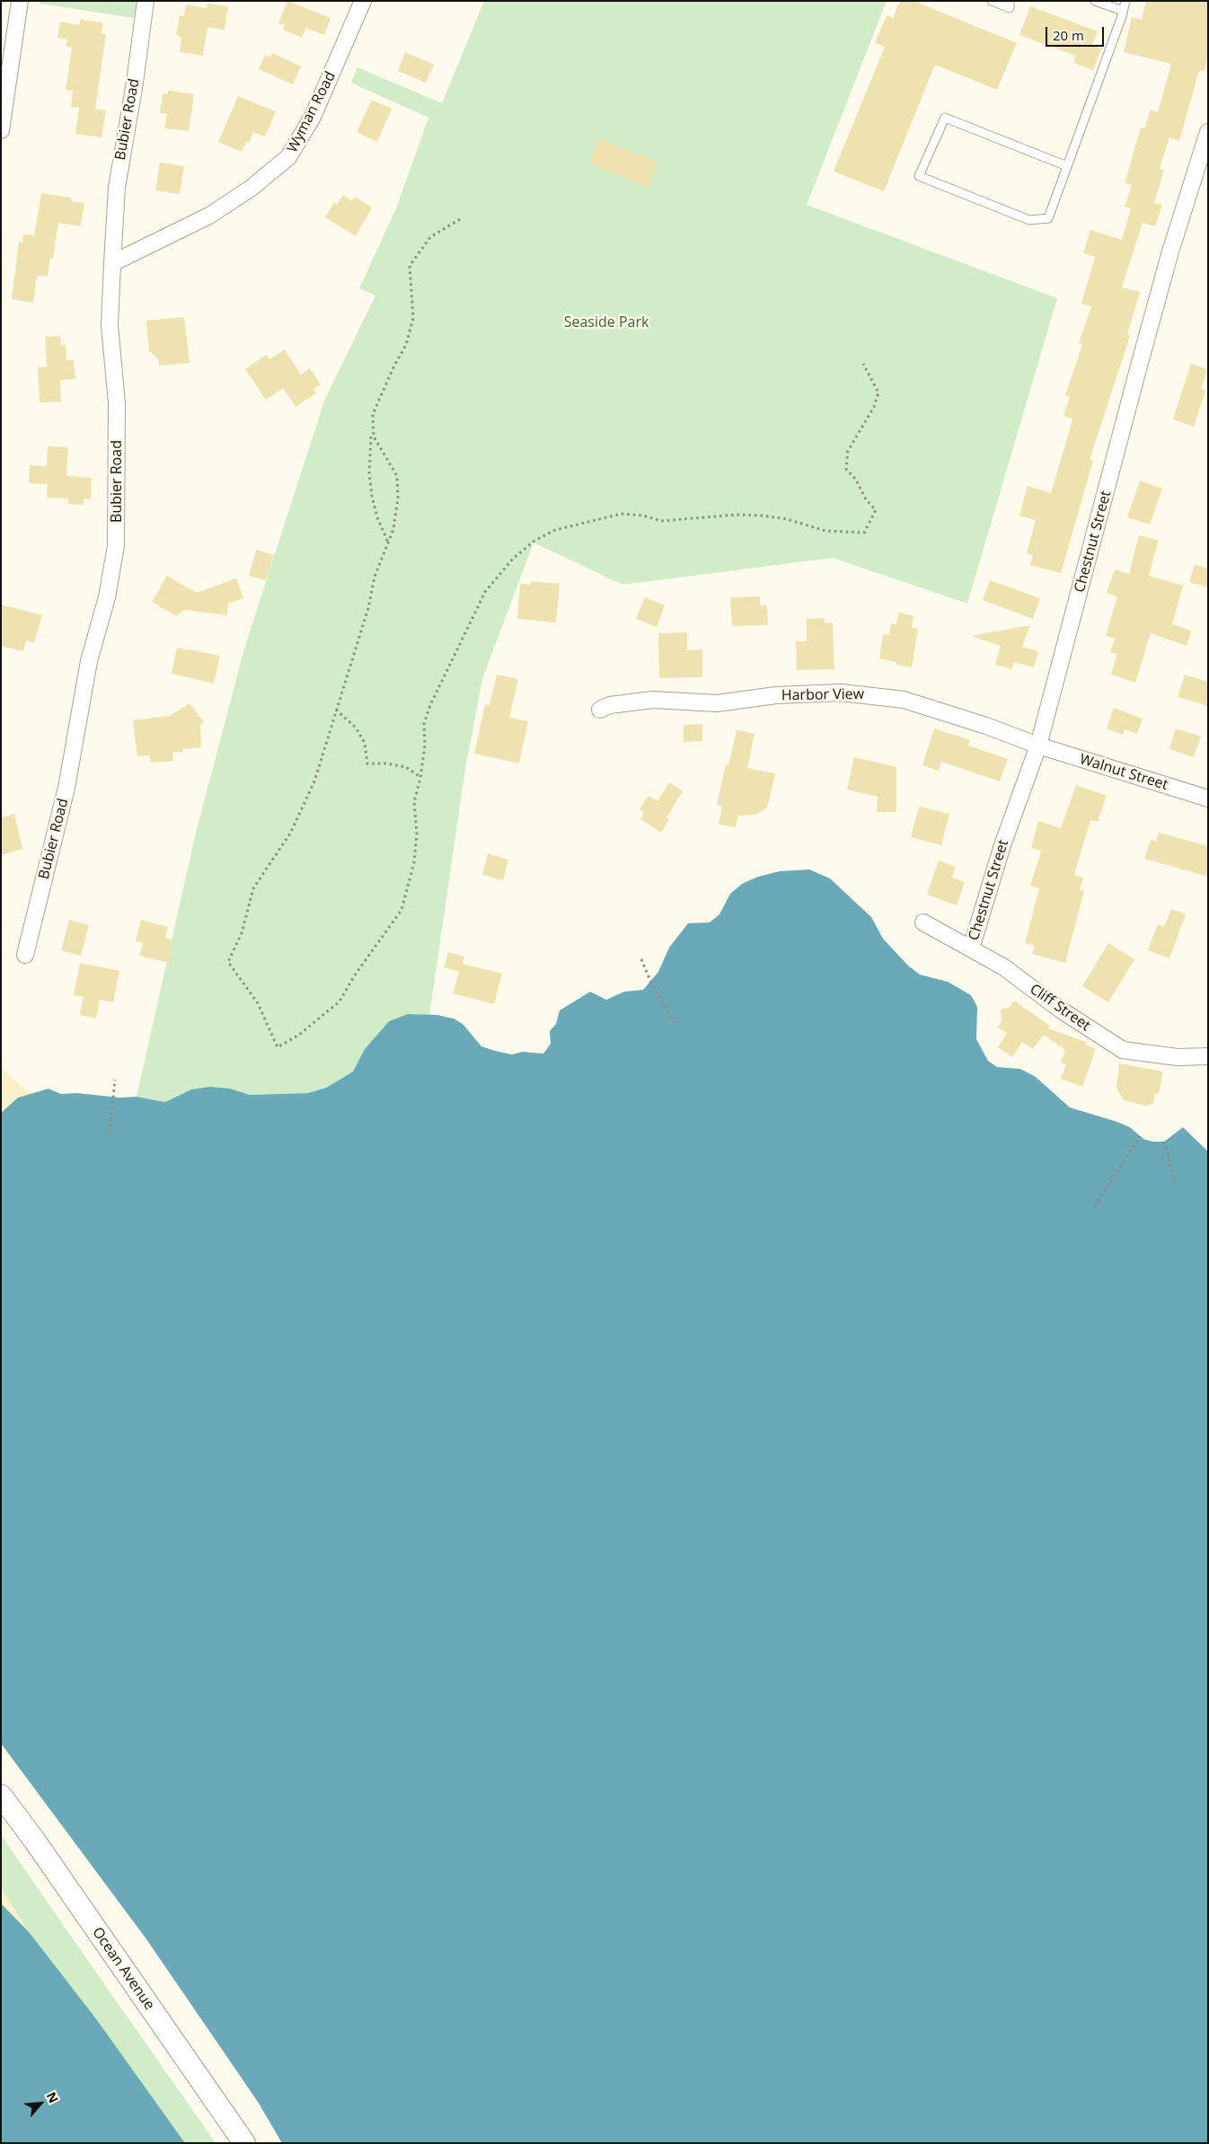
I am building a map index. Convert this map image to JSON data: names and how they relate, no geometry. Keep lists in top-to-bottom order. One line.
{"streets":{"main road":["Ocean Avenue"],"street":["Wyman Road","Bubier Road","Chestnut Street","Harbor View","Walnut Street","Cliff Street"]},"crossings":[["Wyman Road","Bubier Road"],["Chestnut Street","Harbor View"],["Chestnut Street","Walnut Street"],["Chestnut Street","Cliff Street"],["Harbor View","Walnut Street"]],"parks":["Seaside Park"],"scale_bar":"20 m","north":"top right"}
